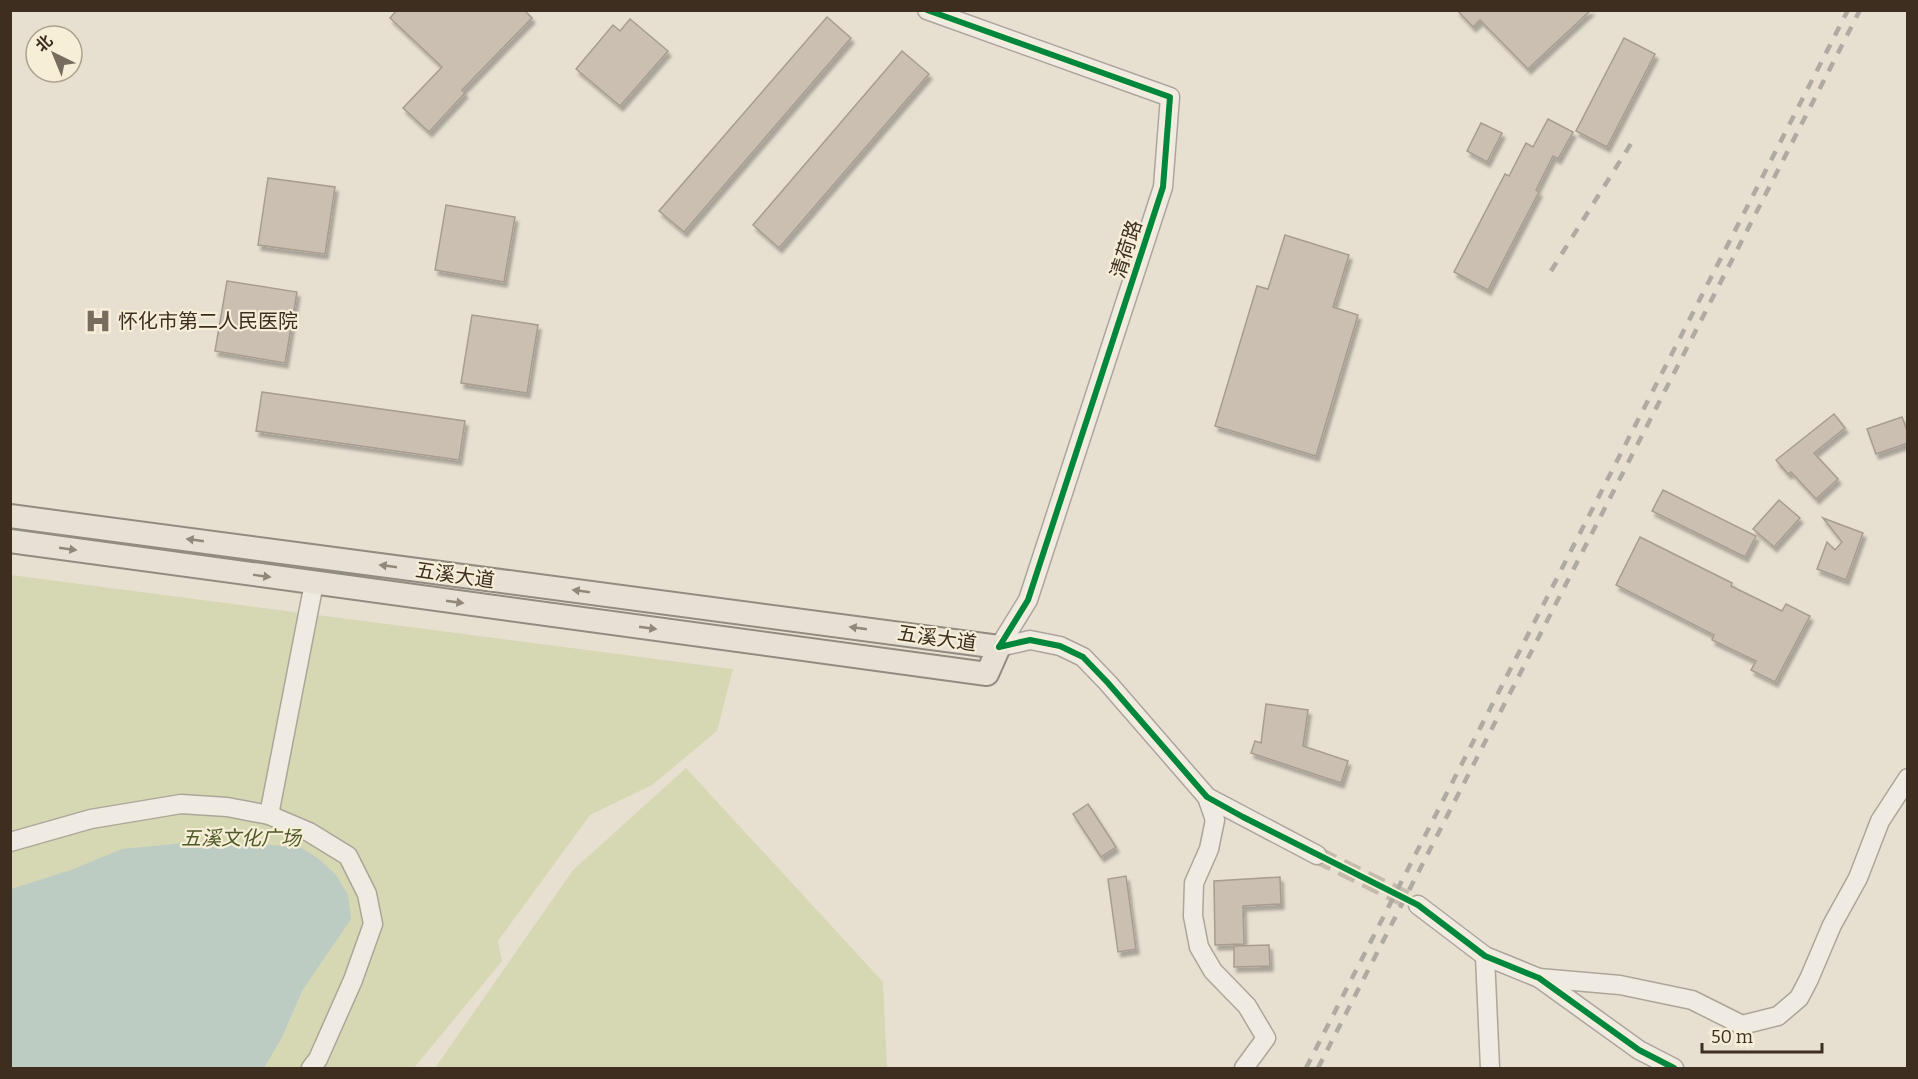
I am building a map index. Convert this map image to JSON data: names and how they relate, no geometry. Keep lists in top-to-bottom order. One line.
{"streets":{"main road":["五溪大道"],"street":["清荷路"]},"crossings":[["清荷路","五溪大道"]],"parks":["五溪文化广场"],"places":{"hospital":["怀化市第二人民医院"]},"scale_bar":"50 m","north":"top left"}
